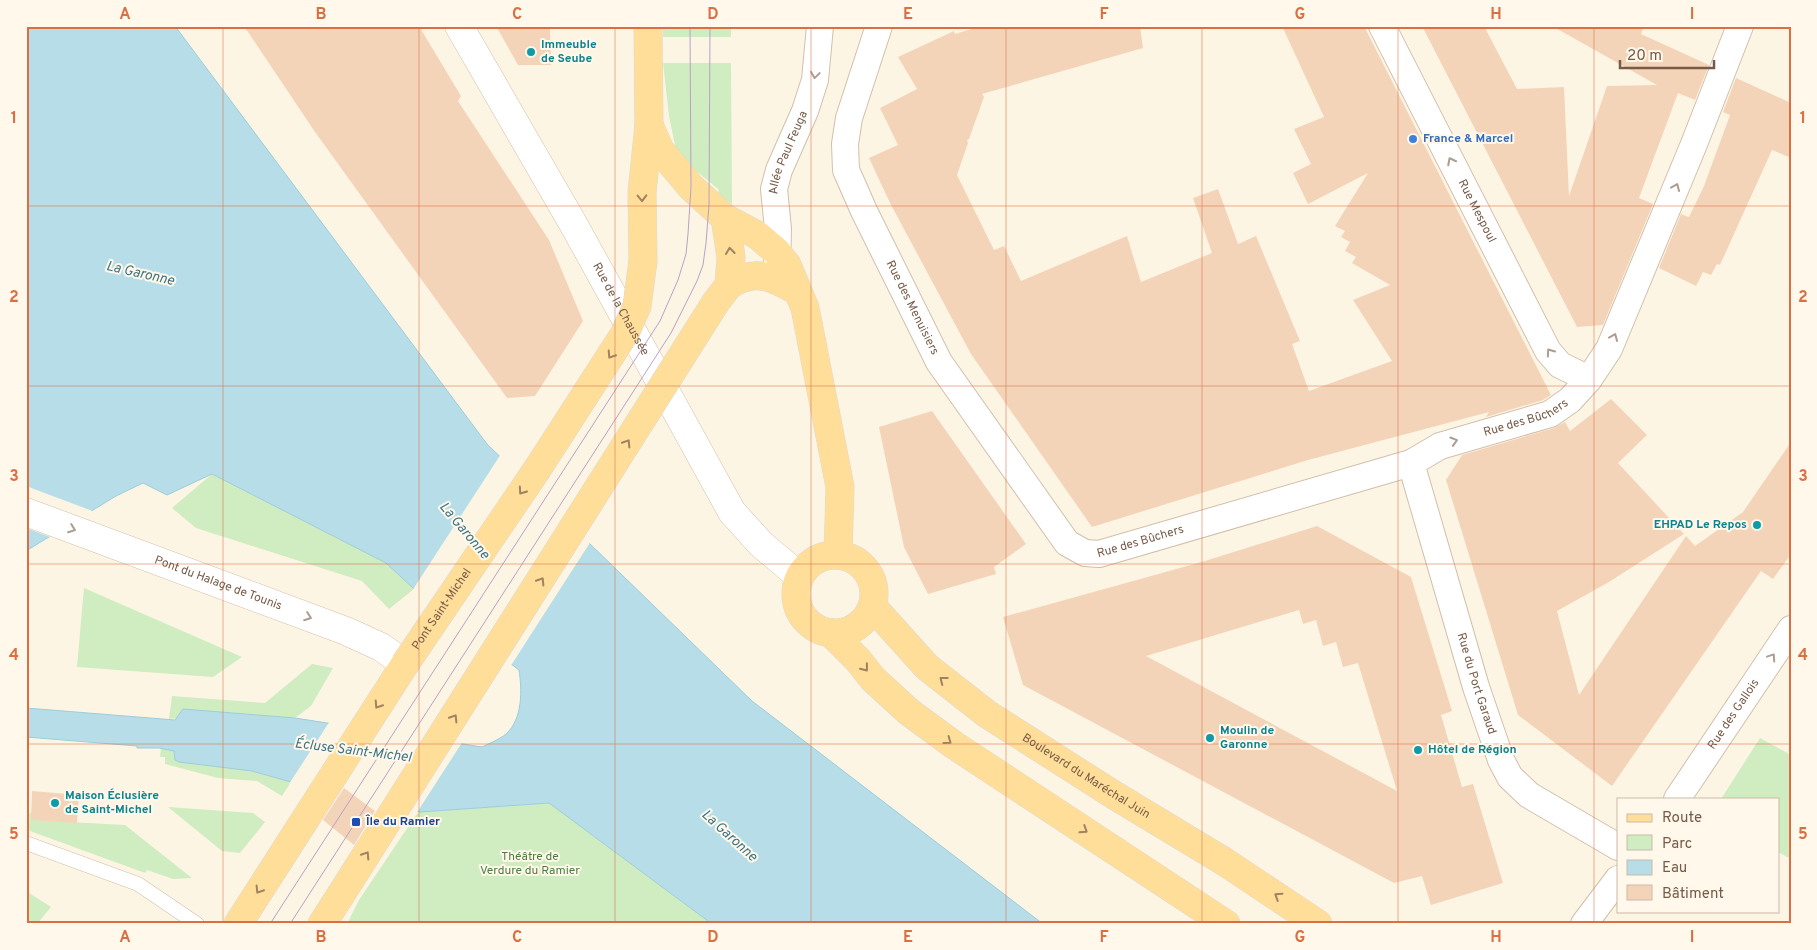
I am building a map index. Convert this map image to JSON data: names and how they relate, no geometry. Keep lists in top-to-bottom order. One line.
{"streets":{"main road":["Pont Saint-Michel","Boulevard du Maréchal Juin"],"street":["Allée Paul Feuga","Rue Mespoul","Rue des Menuisiers","Rue de la Chaussée","Rue des Bûchers","Pont du Halage de Tounis","Rue du Port Garaud","Rue des Gallois"]},"crossings":[["Rue Mespoul","Rue des Bûchers"],["Rue des Menuisiers","Rue des Bûchers"],["Rue de la Chaussée","Boulevard du Maréchal Juin"],["Rue des Bûchers","Rue du Port Garaud"],["Pont du Halage de Tounis","Pont Saint-Michel"]],"one_way":["Allée Paul Feuga","Rue Mespoul","Rue des Bûchers","Pont du Halage de Tounis","Rue des Gallois"],"water":["La Garonne","Écluse Saint-Michel"],"parks":["Théâtre de Verdure du Ramier"],"places":{"other":["Immeuble de Seube","France & Marcel","EHPAD Le Repos","Moulin de Garonne","Hôtel de Région","Maison Éclusière de Saint-Michel"],"transit":["Île du Ramier"]},"legend":["Route","Parc","Eau","Bâtiment"],"scale_bar":"20 m","grid":{"columns":["A","B","C","D","E","F","G","H","I"],"rows":["1","2","3","4","5"]}}
